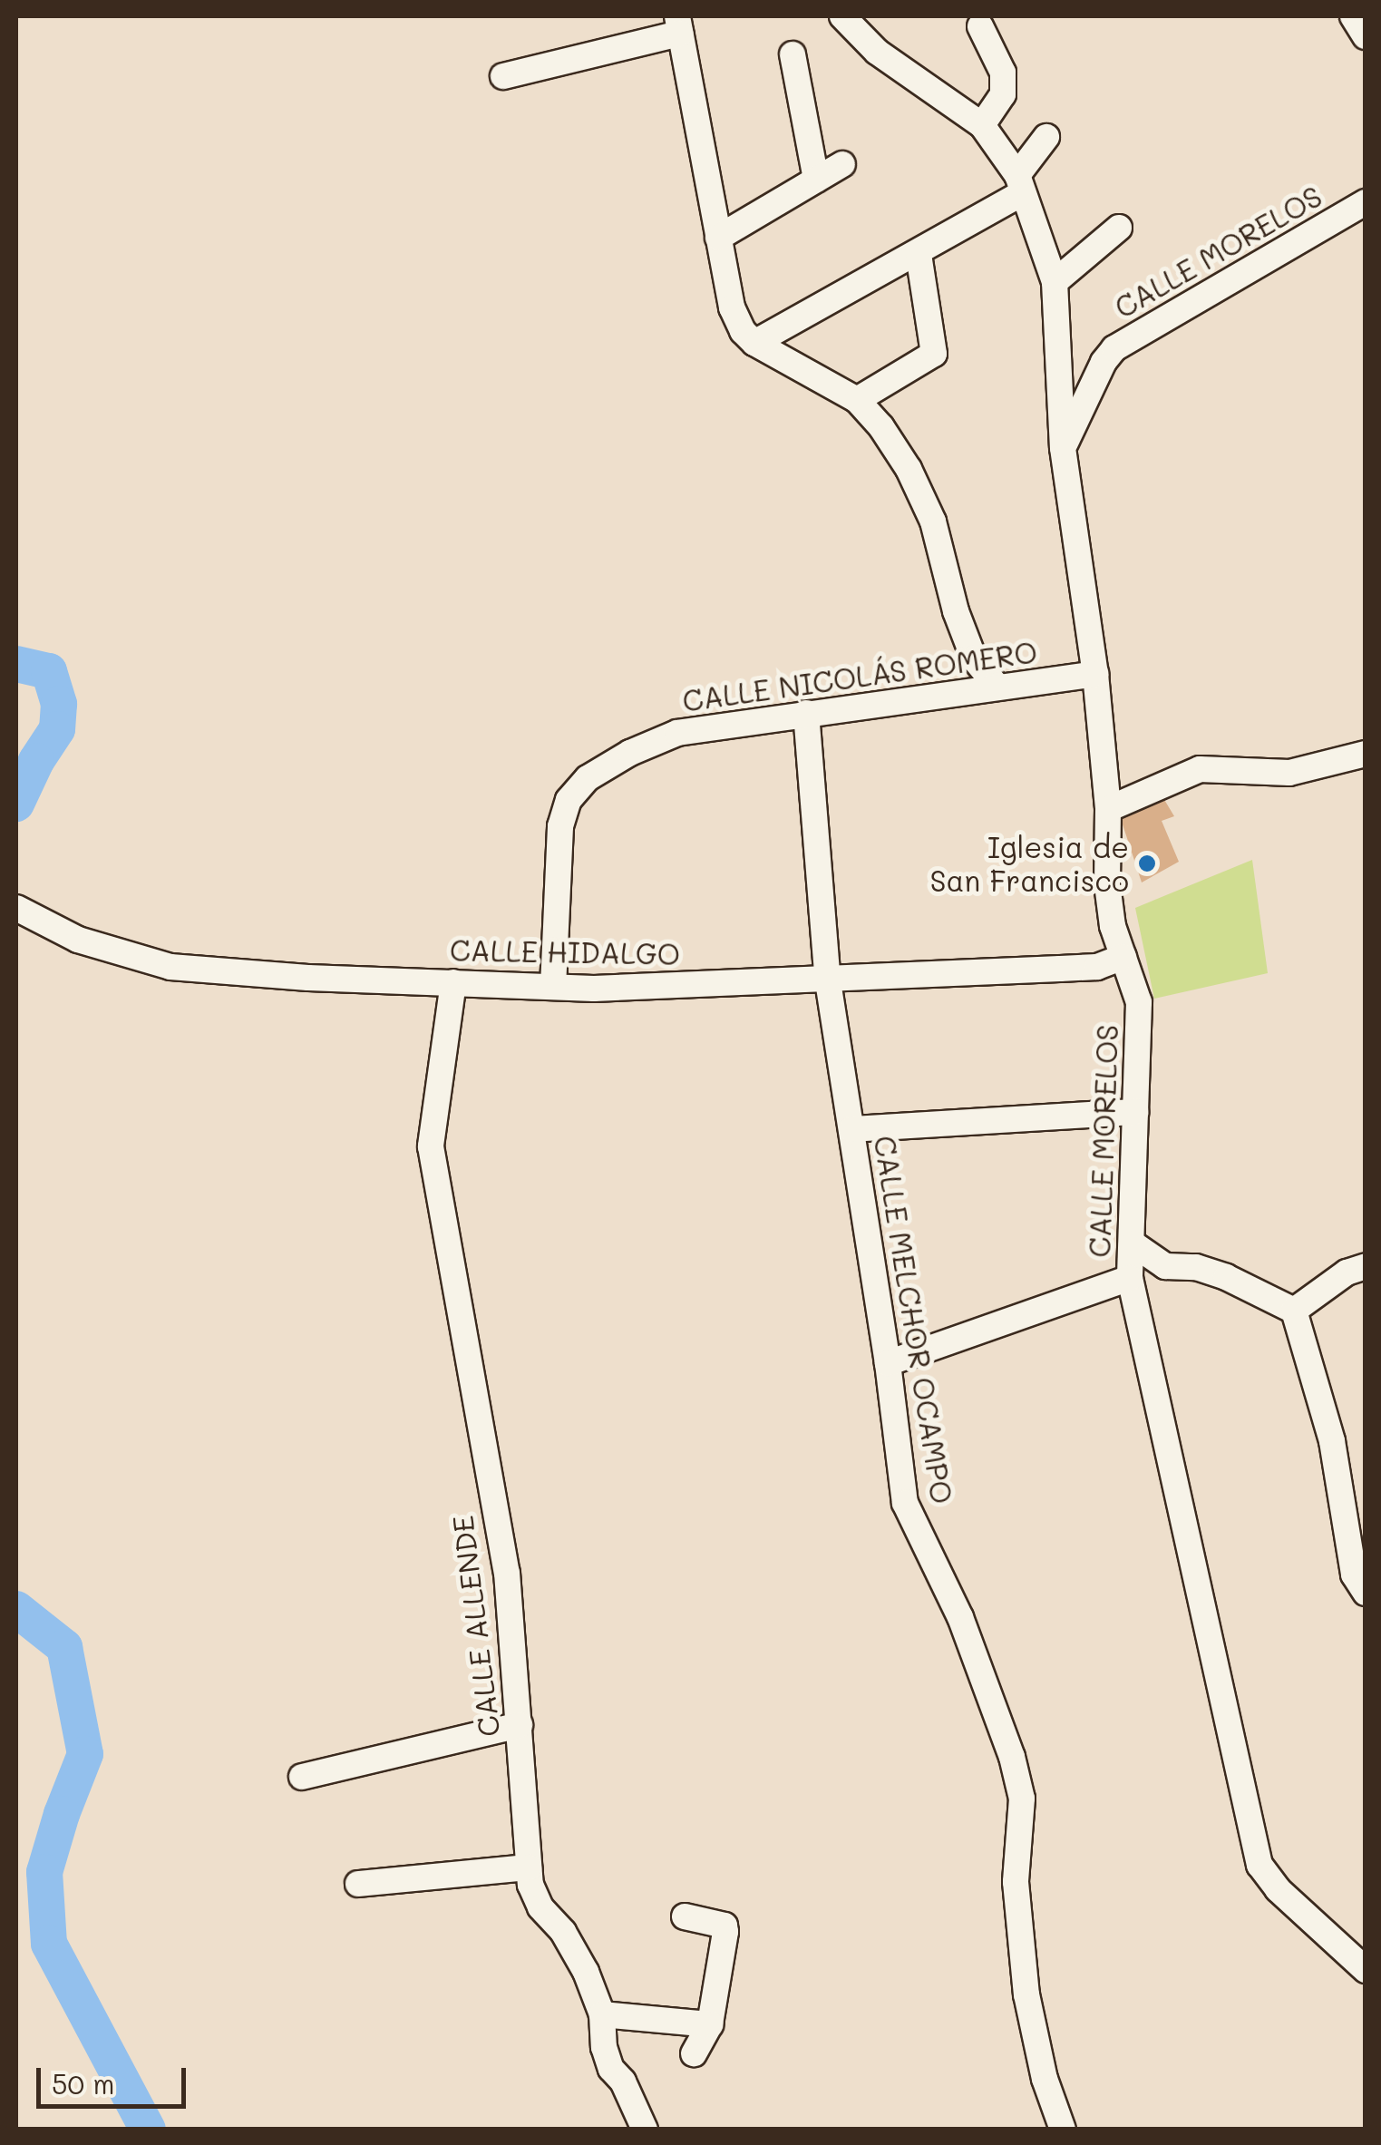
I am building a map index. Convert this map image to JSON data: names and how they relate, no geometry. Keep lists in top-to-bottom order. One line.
{"streets":{"street":["CALLE MORELOS","CALLE NICOLÁS ROMERO","CALLE HIDALGO","CALLE MELCHOR OCAMPO","CALLE ALLENDE"]},"crossings":[["CALLE MORELOS","CALLE NICOLÁS ROMERO"],["CALLE MORELOS","CALLE HIDALGO"],["CALLE NICOLÁS ROMERO","CALLE HIDALGO"],["CALLE NICOLÁS ROMERO","CALLE MELCHOR OCAMPO"],["CALLE HIDALGO","CALLE MELCHOR OCAMPO"],["CALLE HIDALGO","CALLE ALLENDE"]],"places":["Iglesia de San Francisco"],"scale_bar":"50 m"}
